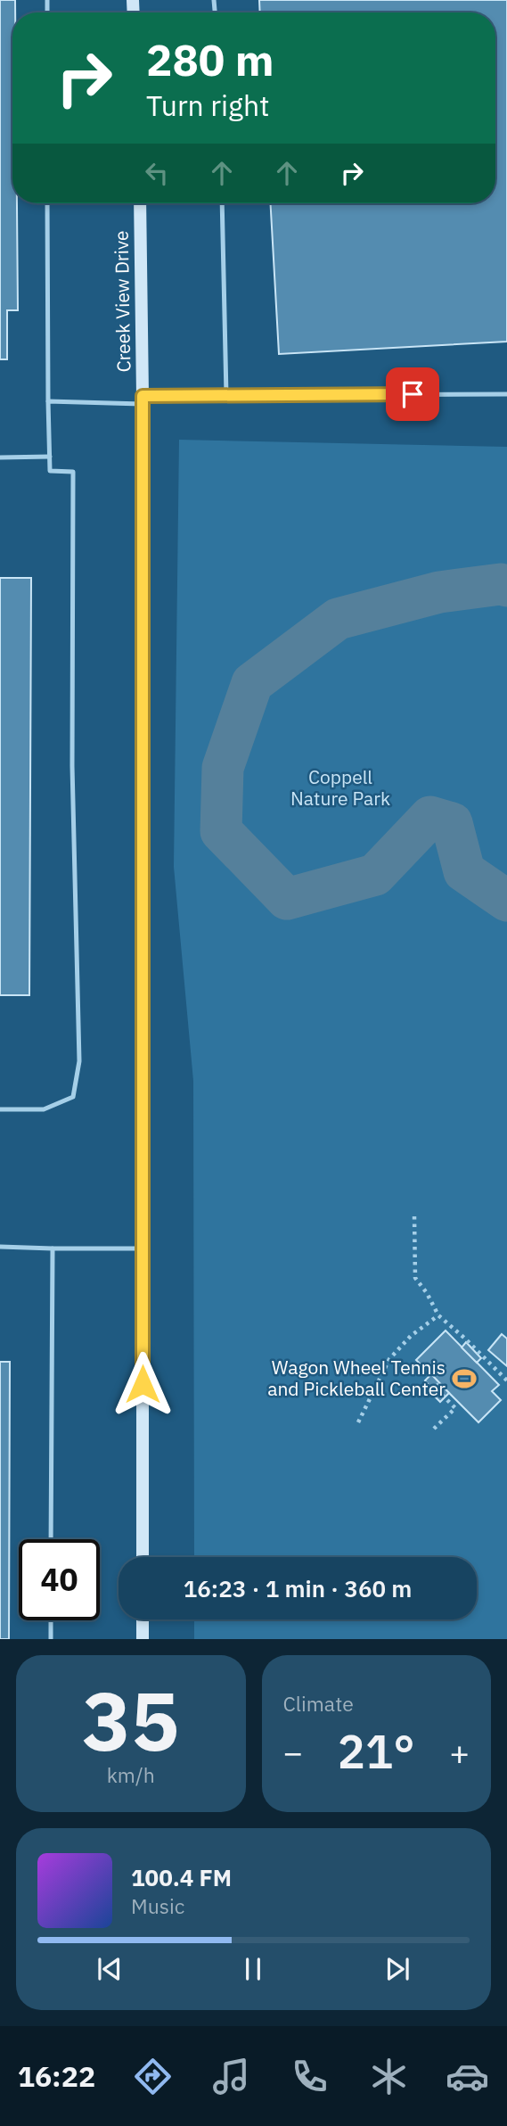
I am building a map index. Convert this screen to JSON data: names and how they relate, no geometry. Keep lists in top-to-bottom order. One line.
{"streets":{"street":["Creek View Drive"]},"parks":["Coppell Nature Park"],"places":{"sports":["Wagon Wheel Tennis and Pickleball Center"]},"page":{"turn":["280 m","Turn right"],"limit":"40","trip":"16:23 · 1 min · 360 m","tile":[["35","km/h"],"Climate"],"heat":["−","21°","+"],"song":["100.4 FM","Music"],"tabs":"16:22"}}
